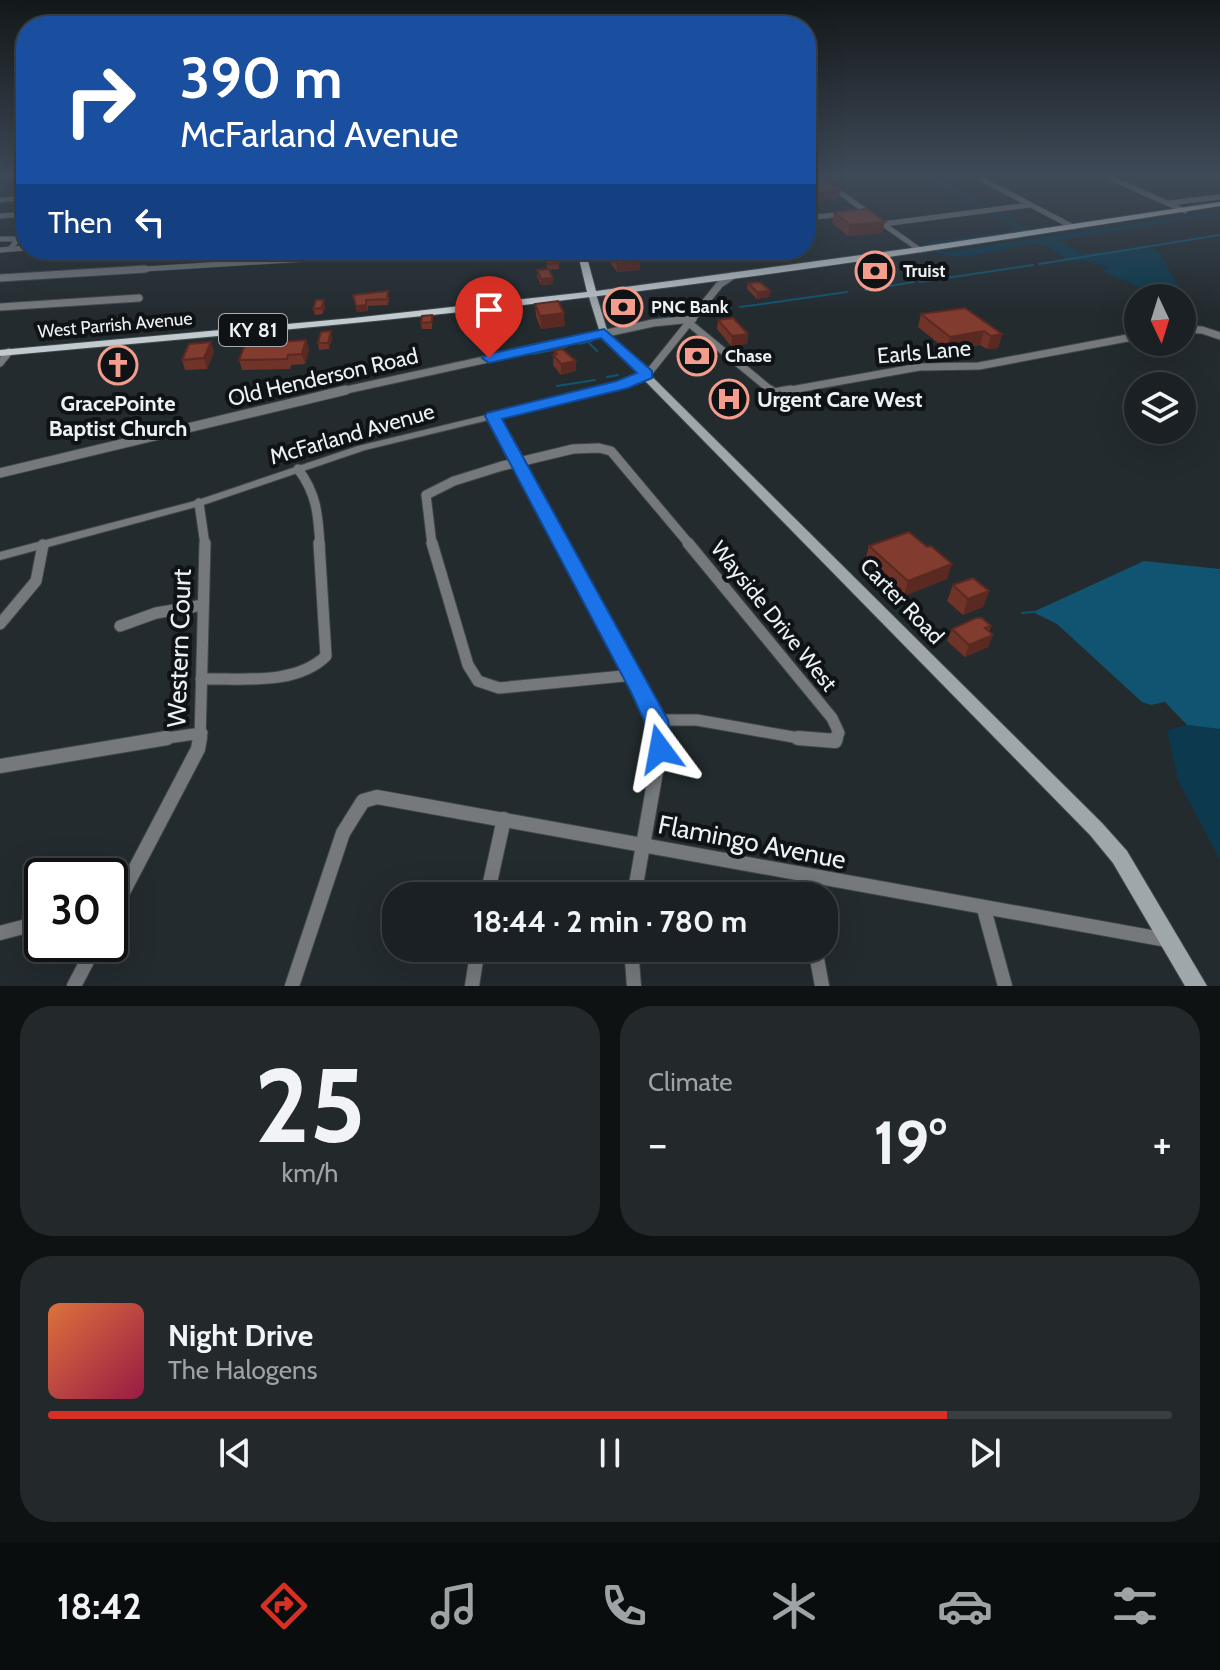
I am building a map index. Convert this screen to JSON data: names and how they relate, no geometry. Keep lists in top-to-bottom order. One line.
{"streets":{"main road":["West Parrish Avenue","KY 81","Carter Road"],"street":["Earls Lane","Old Henderson Road","McFarland Avenue","Wayside Drive West","Western Court","Flamingo Avenue"]},"crossings":[["West Parrish Avenue","Carter Road"],["Earls Lane","Old Henderson Road"],["Old Henderson Road","Carter Road"],["McFarland Avenue","Carter Road"],["McFarland Avenue","Western Court"],["Carter Road","Flamingo Avenue"]],"places":{"bank":["Truist","PNC Bank","Chase"],"church":["GracePointe Baptist Church"],"hospital":["Urgent Care West"]},"north":"bottom","page":{"turn":["390 m","McFarland Avenue"],"then":"Then","limit":"30","trip":"18:44 · 2 min · 780 m","tile":[["25","km/h"],"Climate"],"heat":["−","19°","+"],"song":["Night Drive","The Halogens"],"tabs":"18:42"}}
